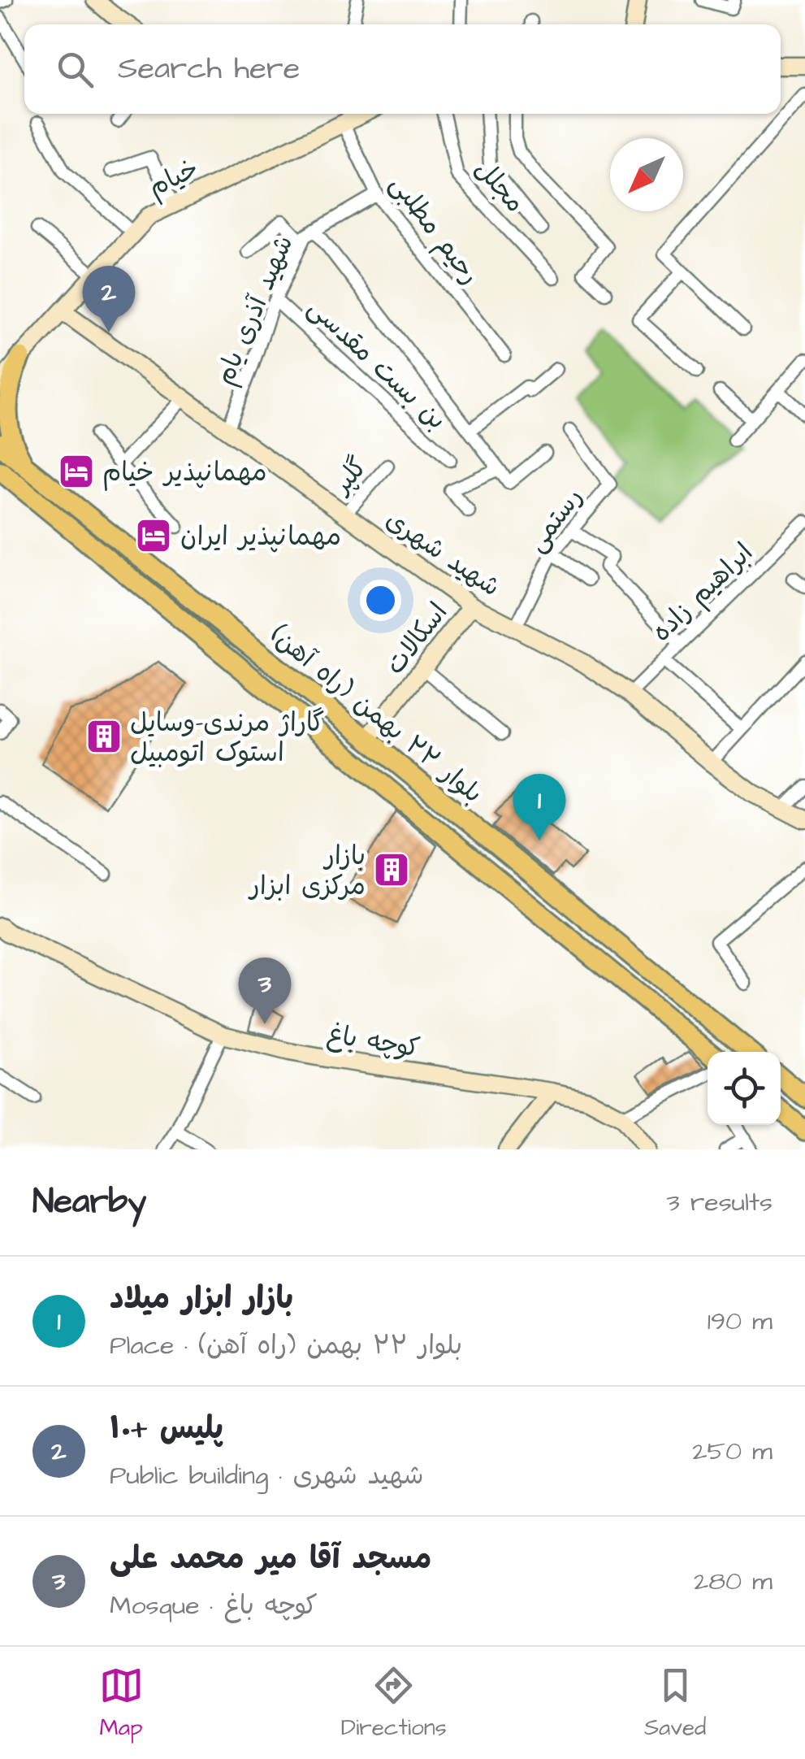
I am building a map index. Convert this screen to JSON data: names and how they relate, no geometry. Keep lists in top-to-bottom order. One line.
{"streets":{"main road":["خیام","شهید شهری","اسکالات","بلوار ۲۲ بهمن (راه آهن)","کوچه باغ"],"street":["مجلل","رحیم مطلبی","شهید آذری یام","بن بست مقدسی","گلپر","رستمی","ابراهیم زاده"]},"crossings":[["خیام","رحیم مطلبی"],["خیام","شهید شهری"],["رحیم مطلبی","شهید آذری یام"],["شهید آذری یام","بن بست مقدسی"],["شهید آذری یام","شهید شهری"],["گلپر","شهید شهری"],["رستمی","شهید شهری"],["شهید شهری","ابراهیم زاده"],["شهید شهری","اسکالات"],["اسکالات","بلوار ۲۲ بهمن (راه آهن)"]],"places":{"hotel":["مهمانپذیر خیام","مهمانپذیر ایران"],"building":["گاراژ مرندی-وسایل استوک اتومبیل","بازار مرکزی ابزار"]},"north":"bottom left","page":{"search":"Search here","pins":["2","1","3"],"heading":["Nearby","3 results"],"list":[{"mark":"1","name":"بازار ابزار میلاد","note":"Place · بلوار ۲۲ بهمن (راه آهن)","value":"190 m"},{"mark":"2","name":"پلیس +۱۰","note":"Public building · شهید شهری","value":"250 m"},{"mark":"3","name":"مسجد آقا میر محمد علی","note":"Mosque · کوچه باغ","value":"280 m"}],"nav":["Map","Directions","Saved"]}}
